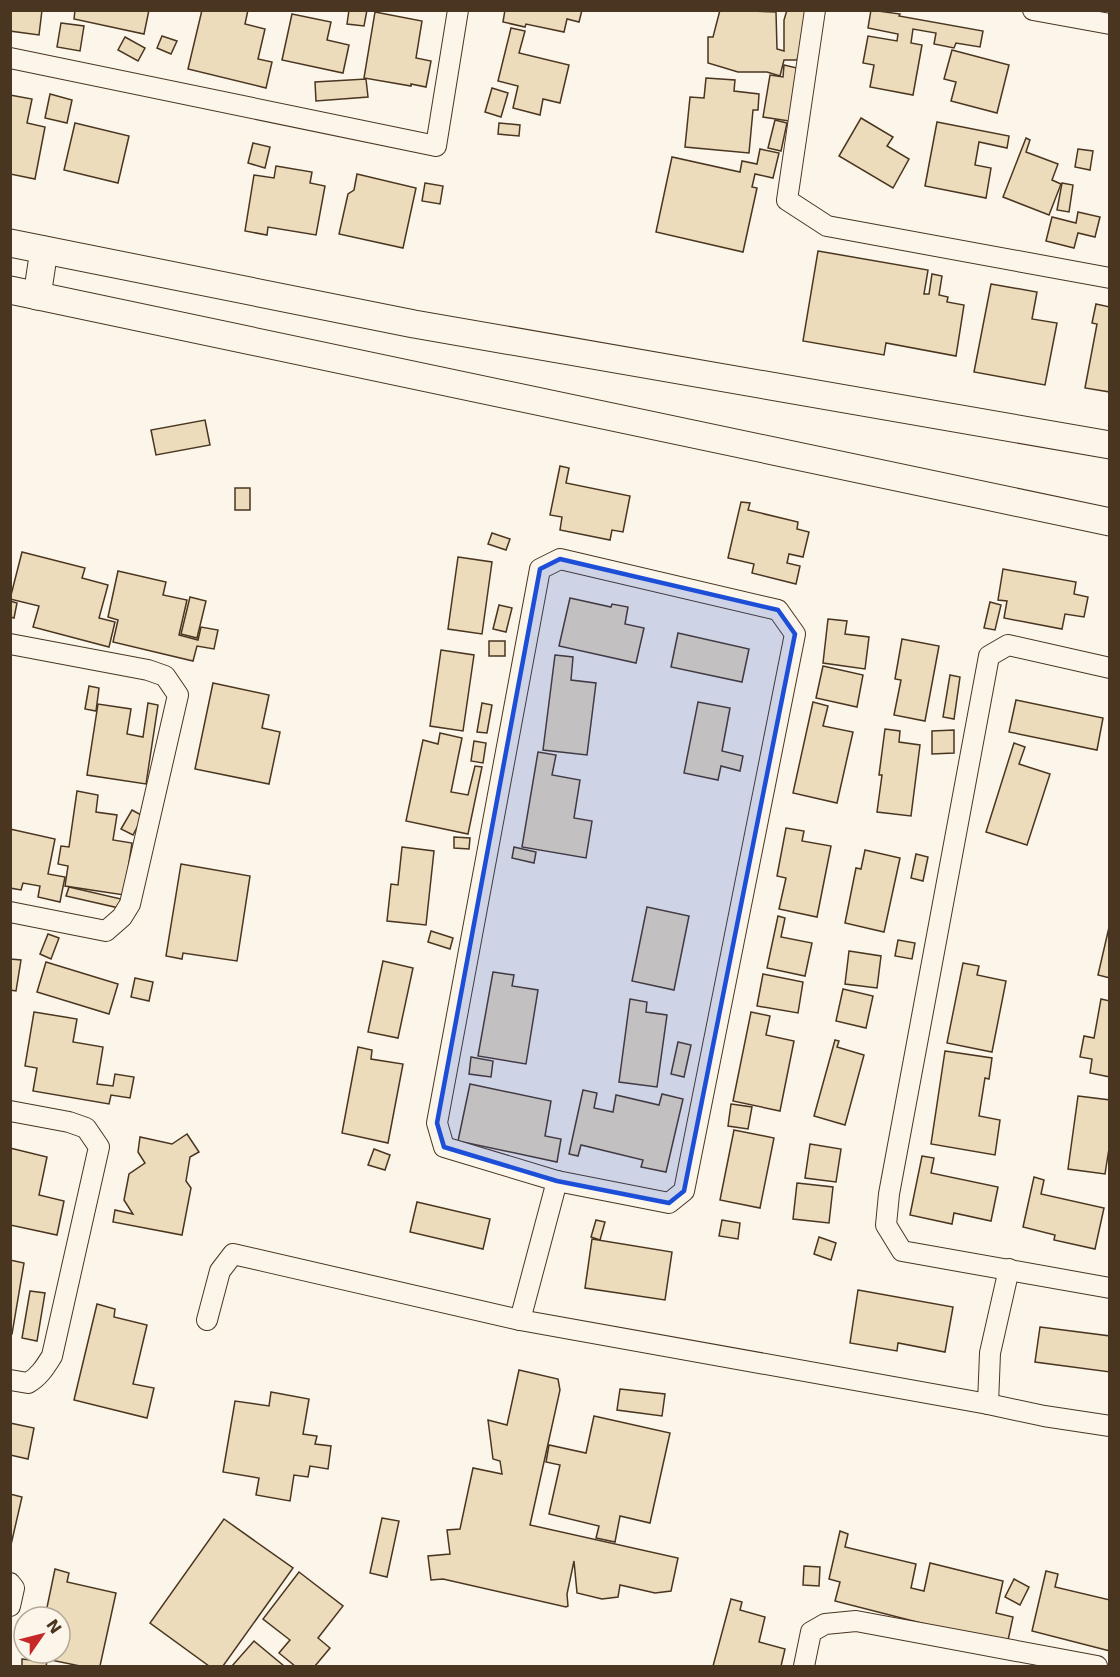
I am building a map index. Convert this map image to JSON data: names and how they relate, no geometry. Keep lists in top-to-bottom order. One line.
{"north":"top right"}
